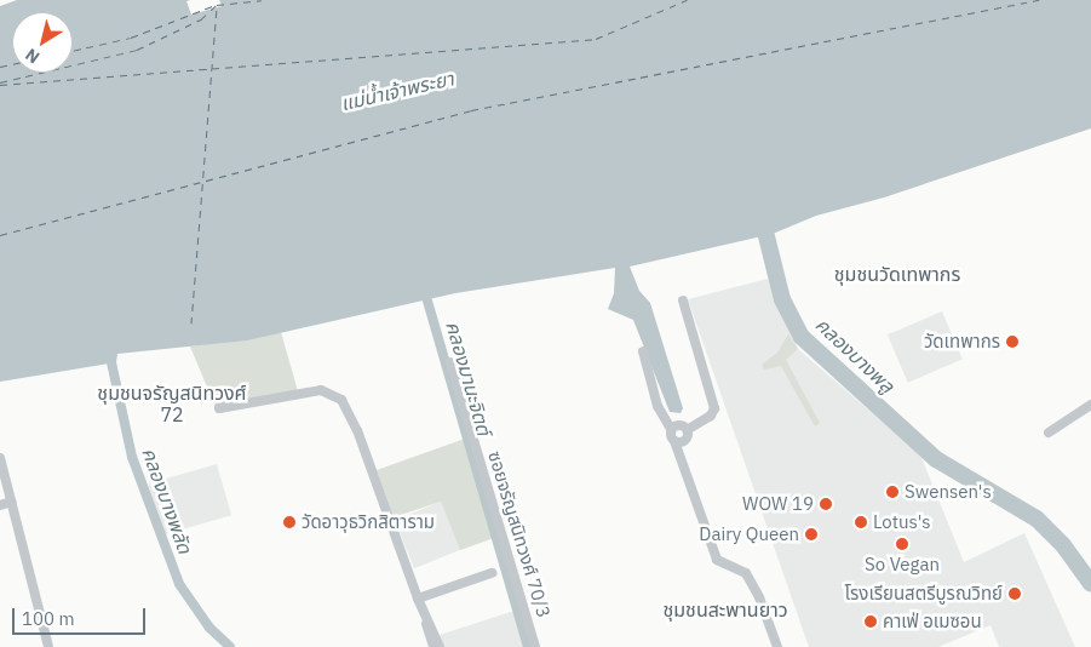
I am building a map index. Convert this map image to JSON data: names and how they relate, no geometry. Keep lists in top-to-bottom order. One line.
{"streets":{"street":["ซอยจรัญสนิทวงศ์ 70/3"]},"districts":["ชุมชนวัดเทพากร","ชุมชนจรัญสนิทวงศ์ 72","ชุมชนสะพานยาว"],"water":["แม่น้ำเจ้าพระยา","คลองบางพลู","คลองมานะจิตต์","คลองบางพลัด"],"places":["วัดเทพากร","Swensen's","WOW 19","วัดอาวุธวิกสิตาราม","Lotus's","Dairy Queen","So Vegan","โรงเรียนสตรีบูรณวิทย์","คาเฟ่ อเมซอน"],"scale_bar":"100 m","north":"bottom left"}
